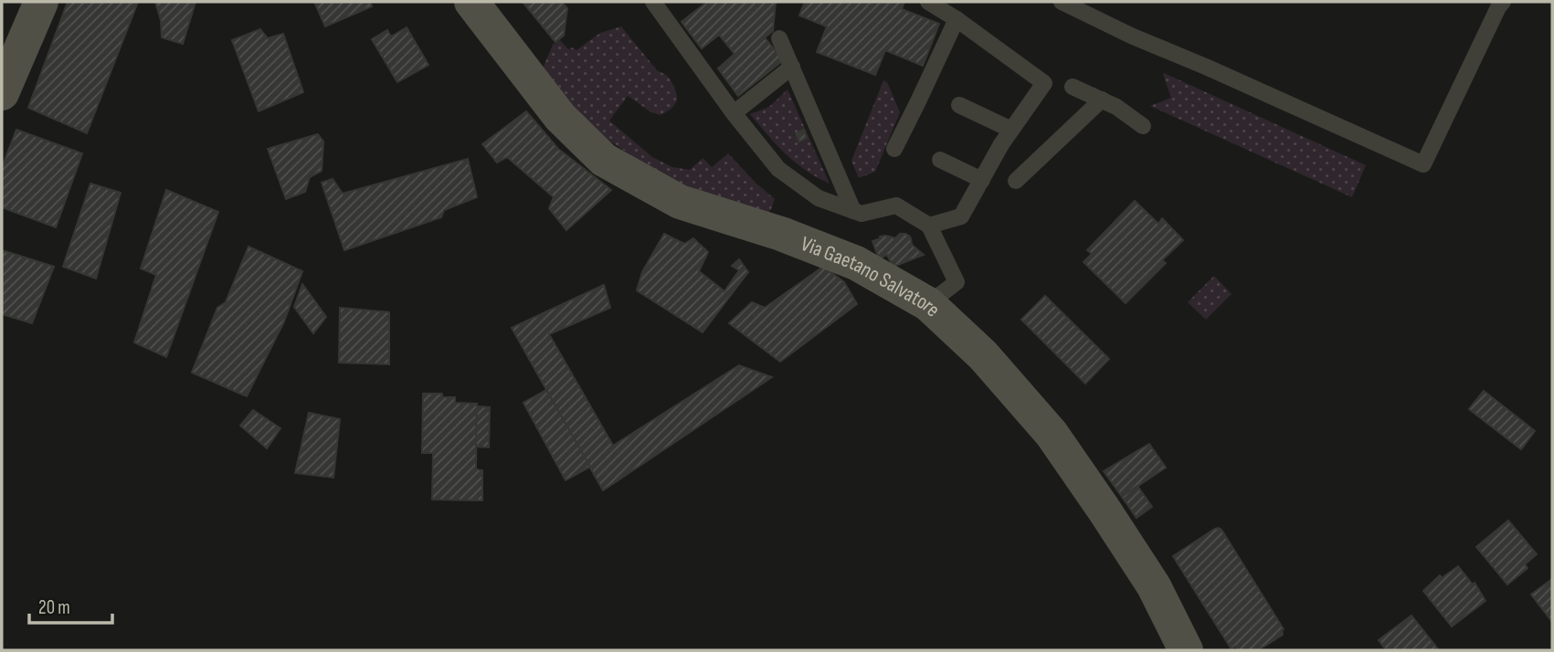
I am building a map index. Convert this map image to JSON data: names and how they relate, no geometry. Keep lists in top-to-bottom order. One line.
{"streets":{"street":["Via Gaetano Salvatore"]},"scale_bar":"20 m"}
